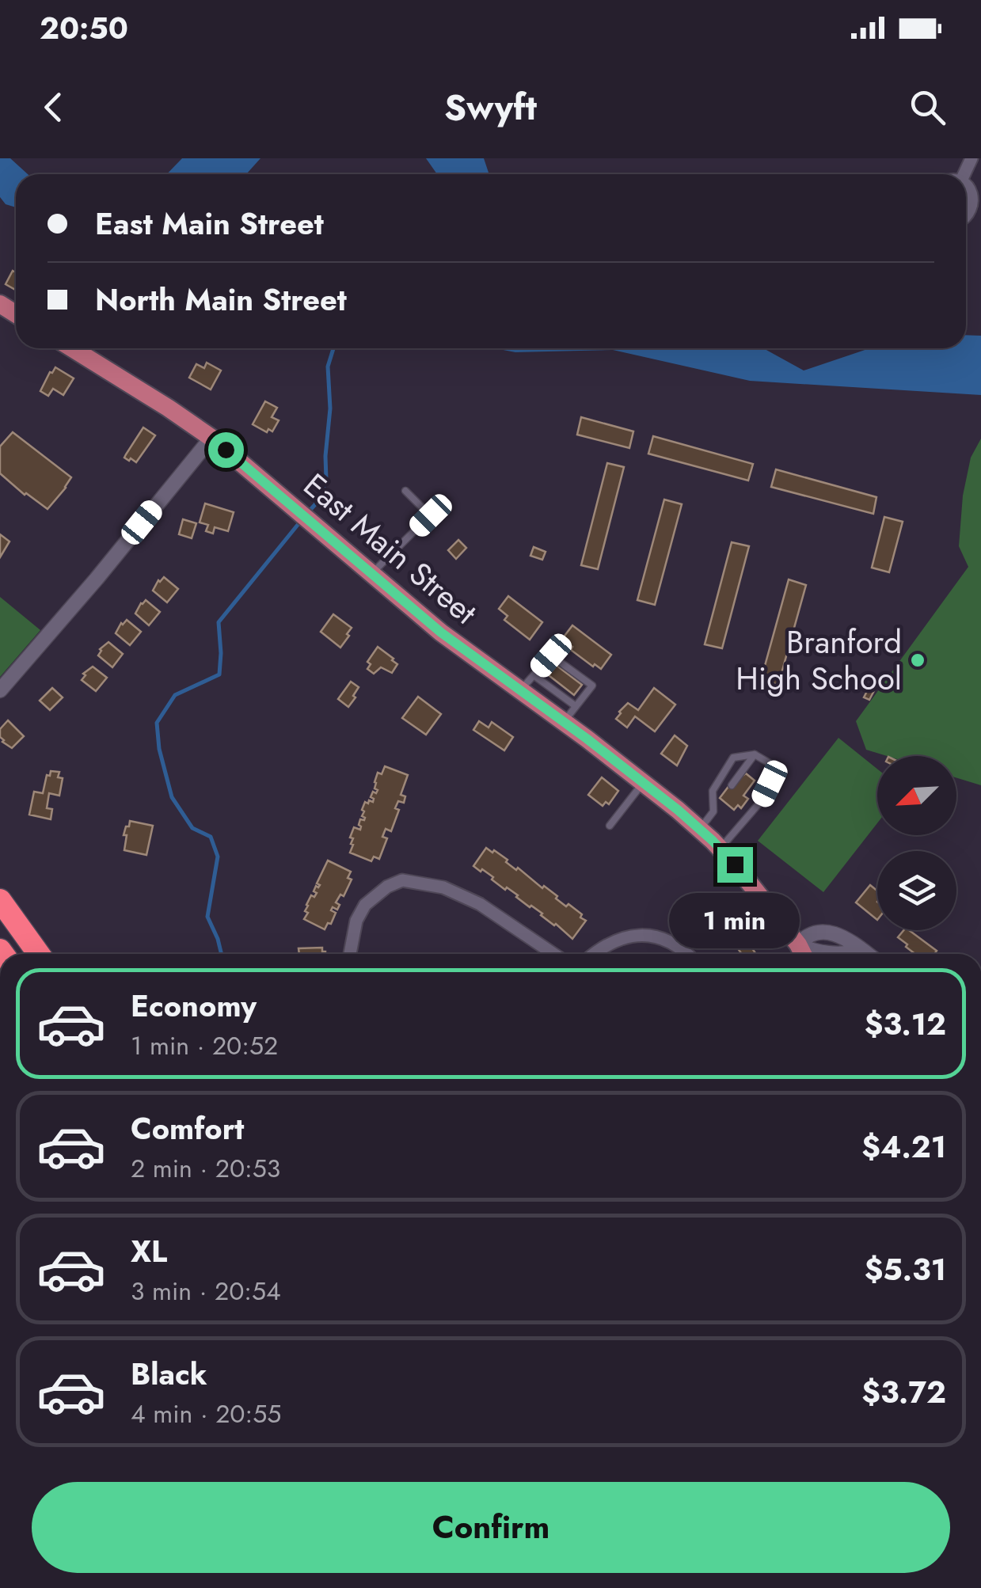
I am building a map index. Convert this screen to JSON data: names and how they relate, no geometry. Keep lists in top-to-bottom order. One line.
{"streets":{"main road":["East Main Street"]},"places":["Branford High School"],"north":"bottom left","page":{"status":"20:50","header":"Swyft","banner":["East Main Street","North Main Street"],"bubble":"1 min","list":[{"name":"Economy","note":"1 min · 20:52","value":"$3.12"},{"name":"Comfort","note":"2 min · 20:53","value":"$4.21"},{"name":"XL","note":"3 min · 20:54","value":"$5.31"},{"name":"Black","note":"4 min · 20:55","value":"$3.72"}],"buttons":"Confirm"}}
